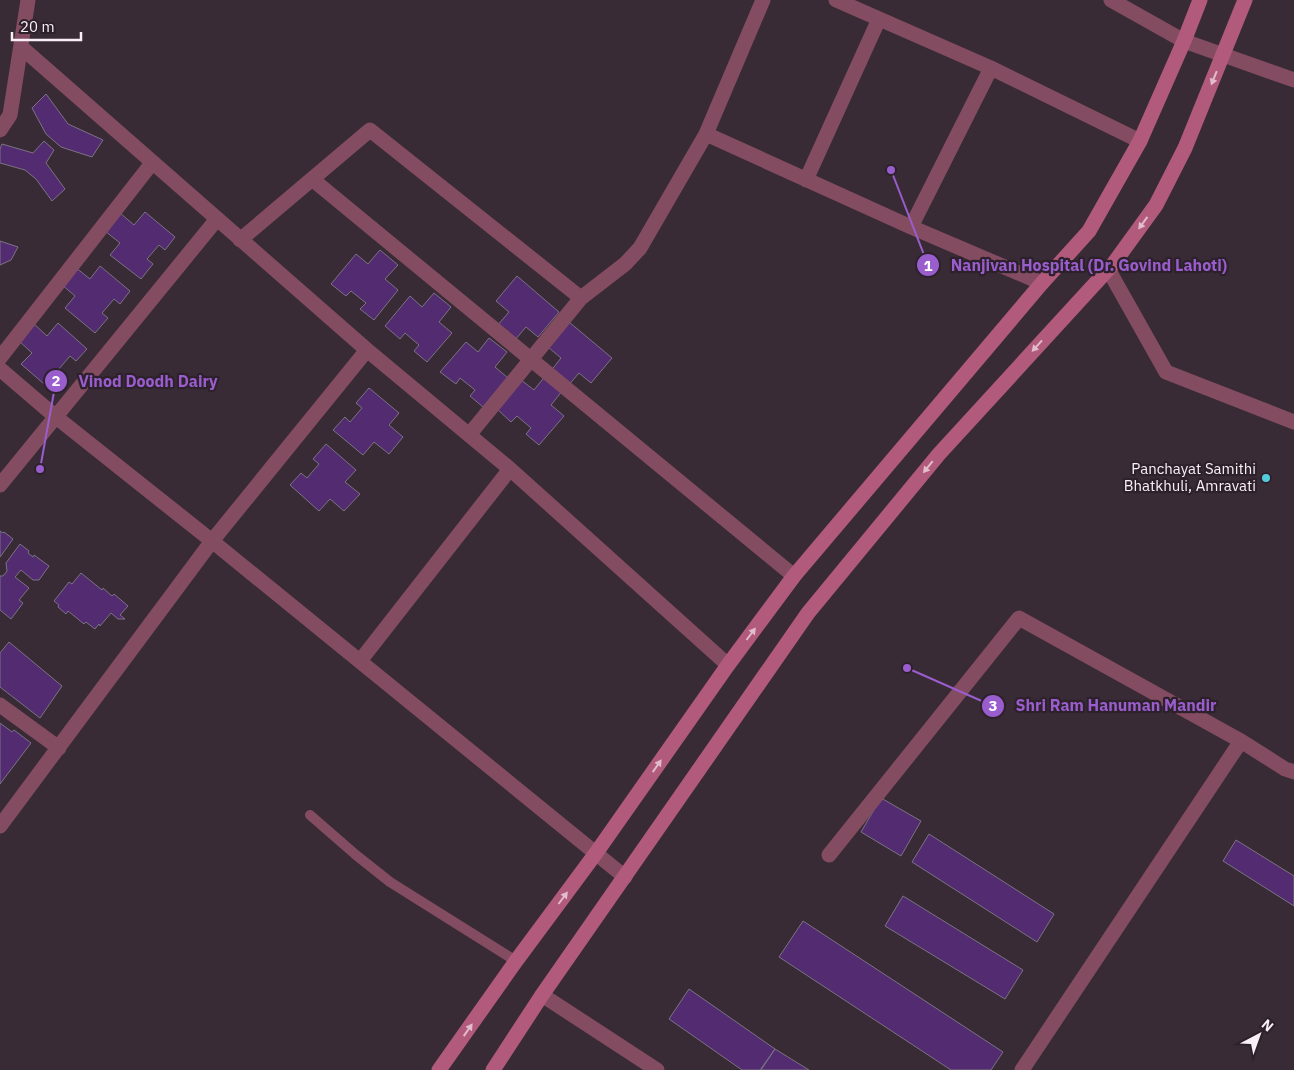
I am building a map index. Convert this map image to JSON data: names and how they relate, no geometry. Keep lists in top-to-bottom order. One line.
{"places":["Nanjivan Hospital (Dr. Govind Lahoti)","Vinod Doodh Dairy","Panchayat Samithi Bhatkhuli, Amravati","Shri Ram Hanuman Mandir"],"scale_bar":"20 m","north":"top right"}
